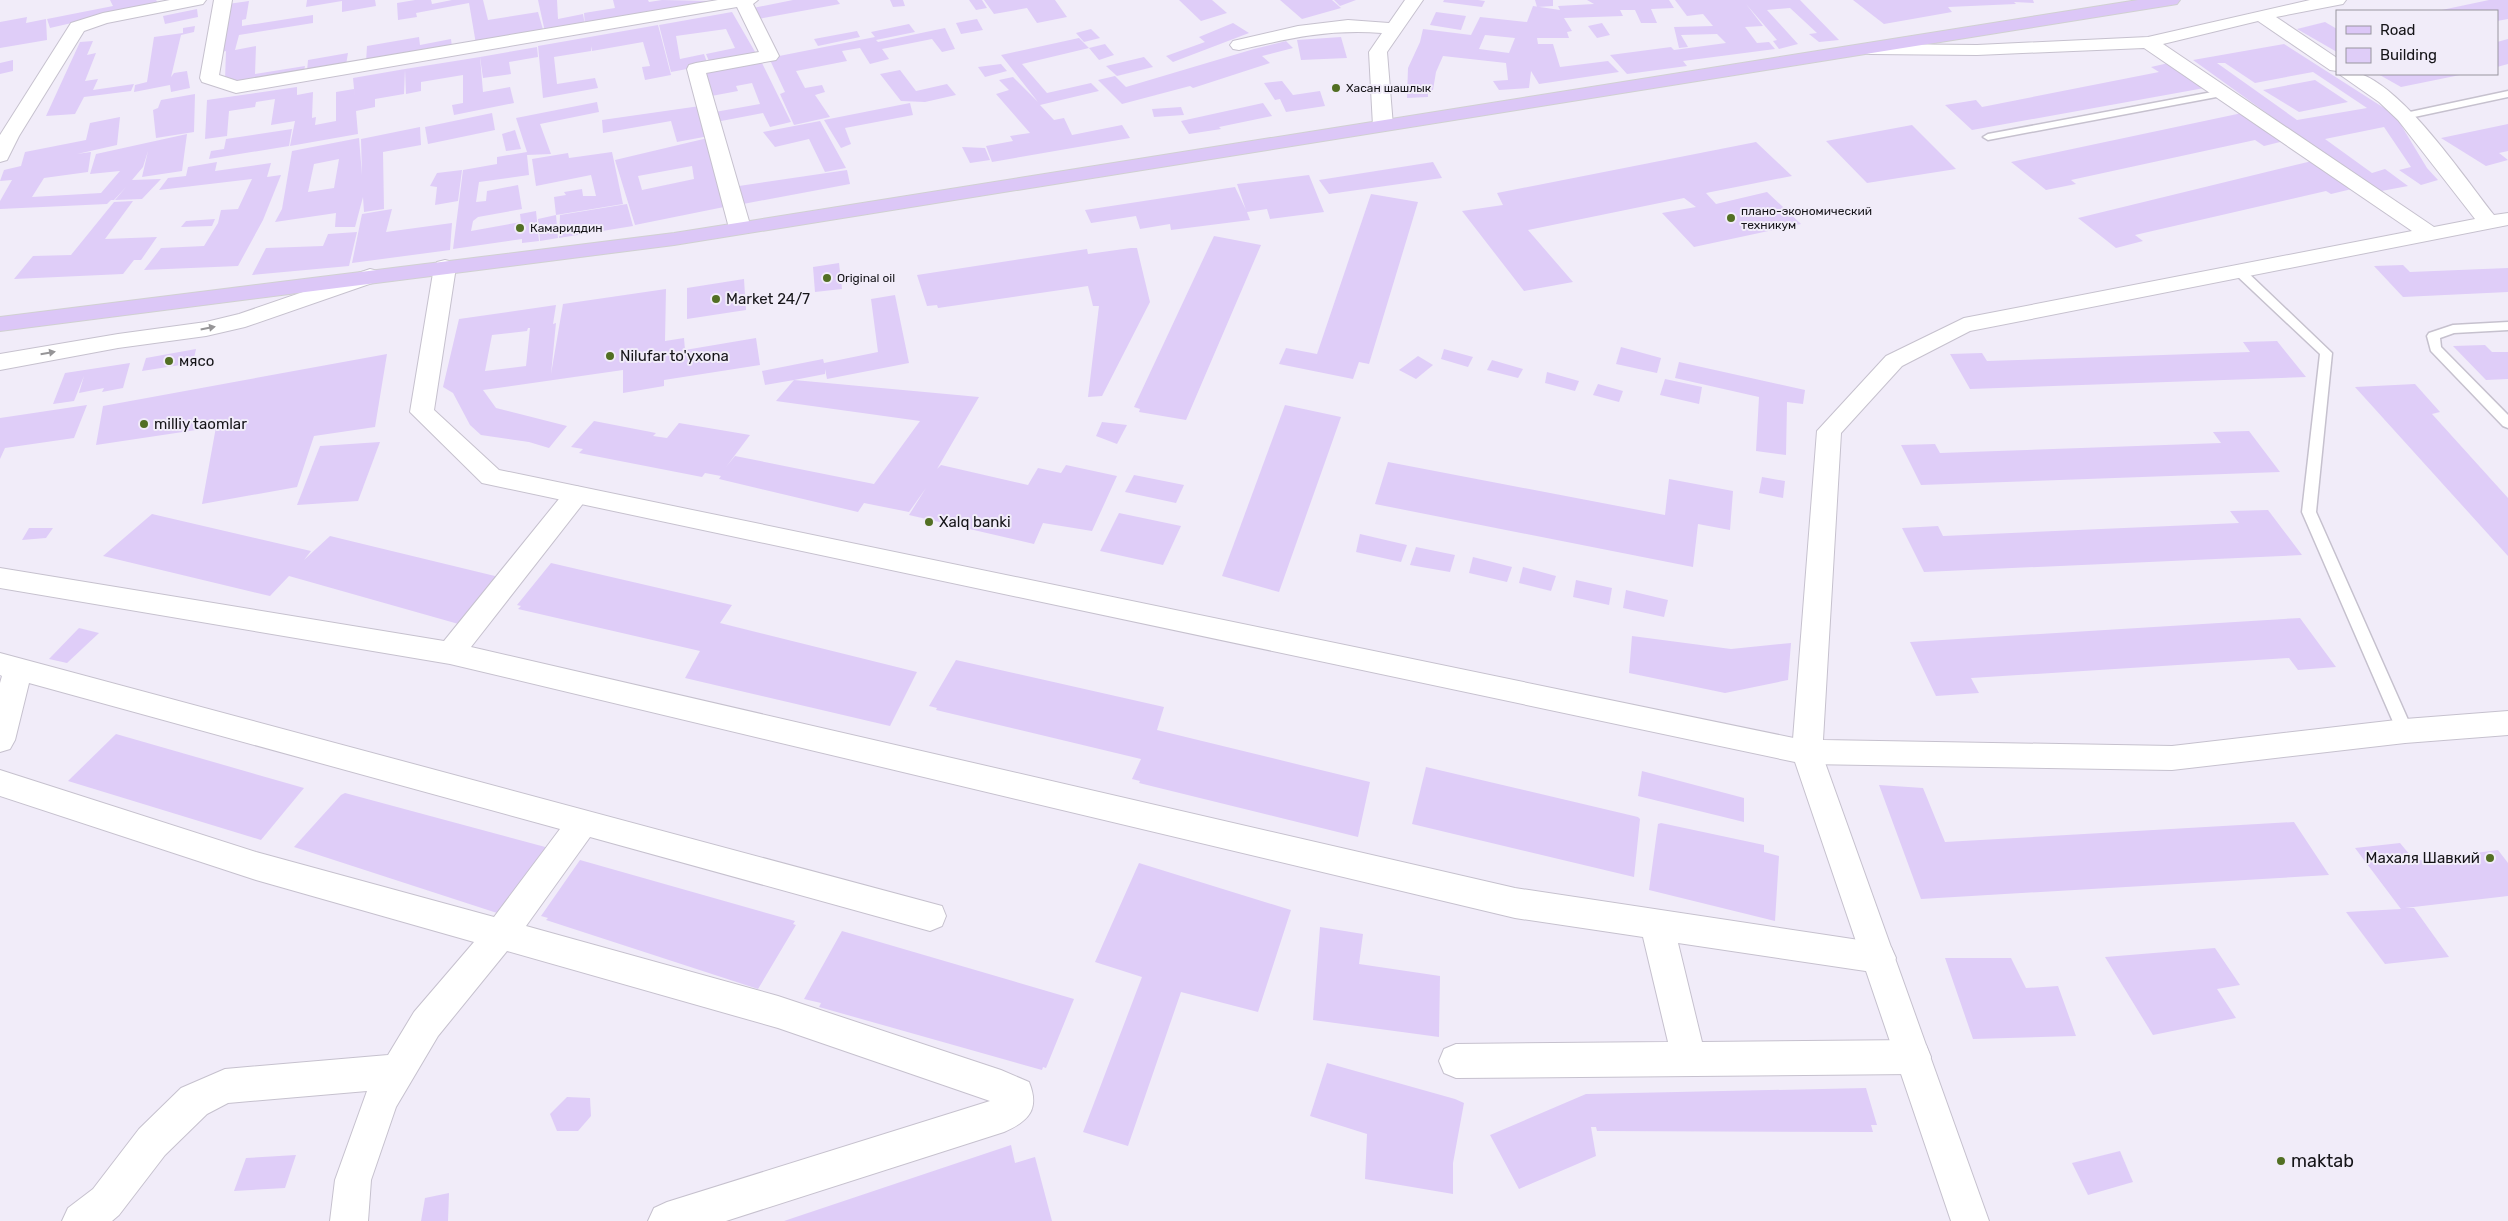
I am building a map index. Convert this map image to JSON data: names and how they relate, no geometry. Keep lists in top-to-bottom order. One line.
{"places":["Хасан шашлык","плано-экономический техникум","Камариддин","Original oil","Market 24/7","Nilufar to'yxona","мясо","milliy taomlar","Xalq banki","Махаля Шавкий","maktab"],"legend":["Road","Building"]}
